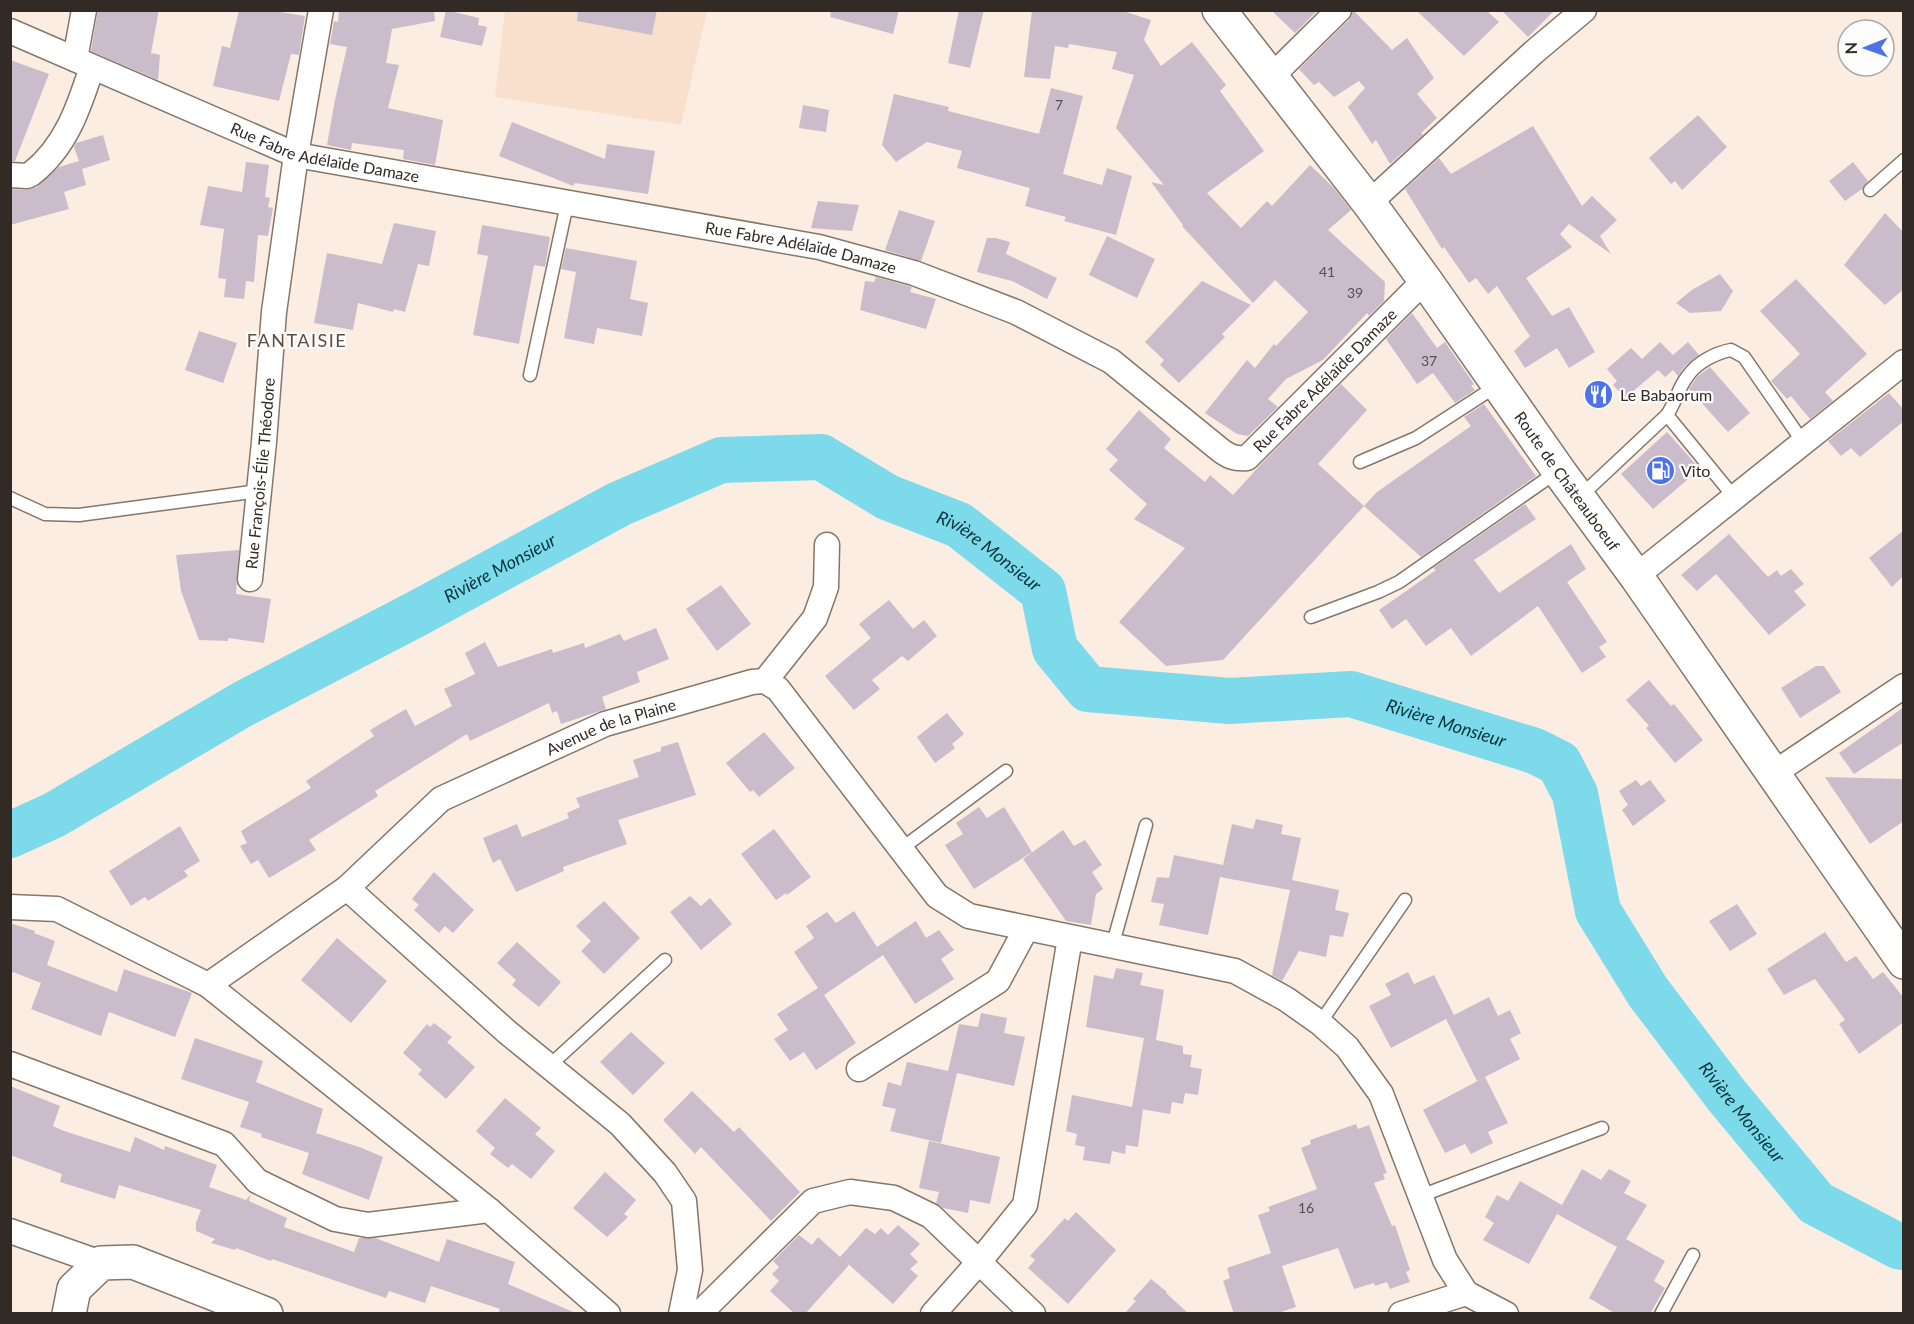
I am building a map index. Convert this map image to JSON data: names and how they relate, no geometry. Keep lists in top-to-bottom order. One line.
{"streets":{"main road":["Route de Châteauboeuf"],"street":["Rue Fabre Adélaïde Damaze","Rue François-Élie Théodore","Avenue de la Plaine"]},"crossings":[["Rue Fabre Adélaïde Damaze","Rue François-Élie Théodore"],["Rue Fabre Adélaïde Damaze","Route de Châteauboeuf"]],"districts":["FANTAISIE"],"water":["Rivière Monsieur"],"places":{"restaurant":["Le Babaorum"],"fuel station":["Vito"]},"house_numbers":["7","41","39","37","16"],"north":"left"}
